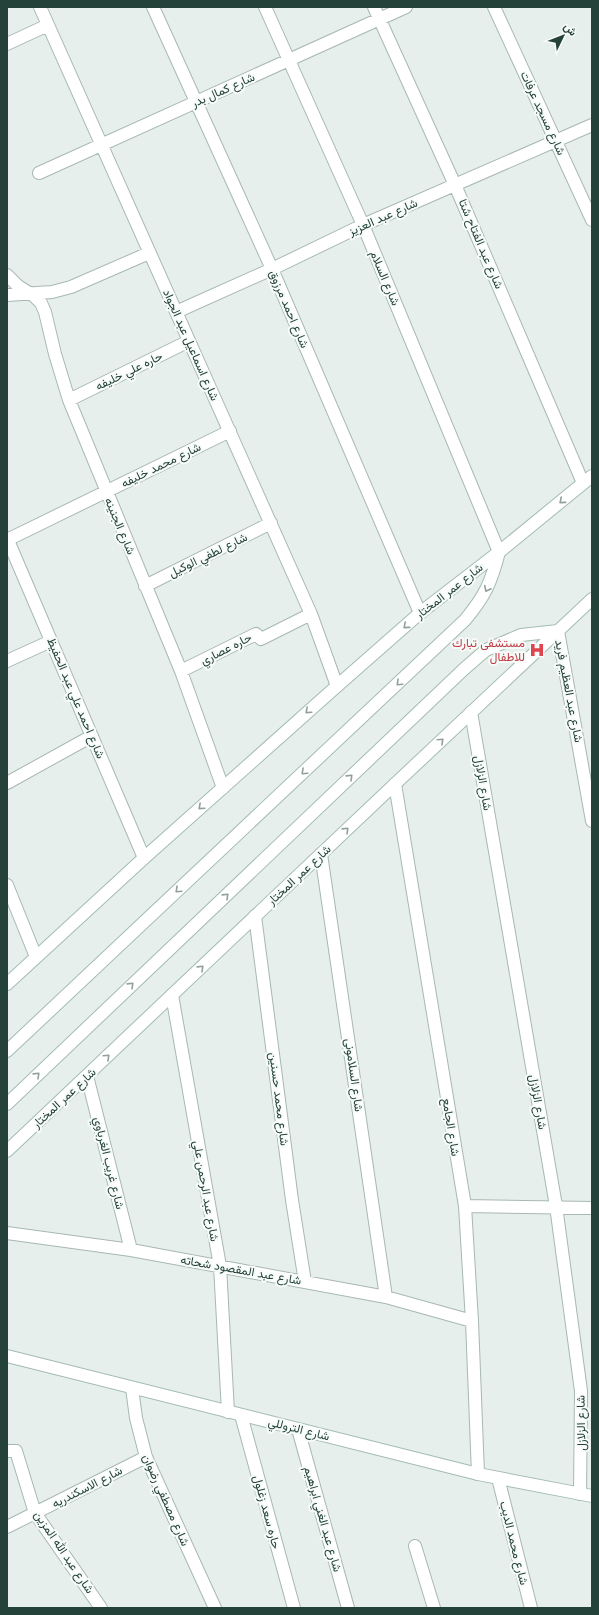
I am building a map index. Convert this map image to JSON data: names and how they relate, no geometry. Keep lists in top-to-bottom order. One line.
{"streets":{"street":["شارع كمال بدر","شارع مسجد عرفات","شارع عبد العزيز","شارع عبد الفتاح شتا","شارع السلام","شارع احمد مرزوق","شارع اسماعيل عبد الجواد","حاره علي خليفه","شارع محمد خليفه","شارع الجنينه","شارع لطفي الوكيل","شارع عمر المختار","حاره عصاري","شارع عبد العظيم فريد","شارع احمد علي عبد الحفيظ","شارع الزلازل","شارع السلامونى","شارع محمد حسنين","شارع الجامع","شارع غريب الغرباوي","شارع عبد الرحمن علي","شارع عبد المقصود شحاته","شارع التروللي","شارع الاسكندريه","شارع مصطفي رضوان","حاره سعد زغلول","شارع عبد الغني ابراهيم","شارع محمد الديب","شارع عبد الله المزين"]},"crossings":[["شارع كمال بدر","شارع عبد الفتاح شتا"],["شارع كمال بدر","شارع السلام"],["شارع كمال بدر","شارع احمد مرزوق"],["شارع كمال بدر","شارع اسماعيل عبد الجواد"],["شارع مسجد عرفات","شارع عبد العزيز"],["شارع عبد العزيز","شارع عبد الفتاح شتا"],["شارع عبد العزيز","شارع السلام"],["شارع عبد العزيز","شارع احمد مرزوق"],["شارع عبد العزيز","شارع اسماعيل عبد الجواد"],["شارع عبد الفتاح شتا","شارع عمر المختار"],["شارع السلام","شارع عمر المختار"],["شارع احمد مرزوق","شارع عمر المختار"],["شارع اسماعيل عبد الجواد","حاره علي خليفه"],["شارع اسماعيل عبد الجواد","شارع محمد خليفه"],["شارع اسماعيل عبد الجواد","شارع لطفي الوكيل"],["شارع اسماعيل عبد الجواد","شارع عمر المختار"],["شارع اسماعيل عبد الجواد","حاره عصاري"],["حاره علي خليفه","شارع الجنينه"],["شارع محمد خليفه","شارع الجنينه"],["شارع محمد خليفه","شارع احمد علي عبد الحفيظ"],["شارع الجنينه","شارع لطفي الوكيل"],["شارع الجنينه","شارع عمر المختار"],["شارع الجنينه","حاره عصاري"],["شارع عمر المختار","شارع عبد العظيم فريد"],["شارع عمر المختار","شارع احمد علي عبد الحفيظ"],["شارع عمر المختار","شارع الزلازل"],["شارع عمر المختار","شارع السلامونى"],["شارع عمر المختار","شارع محمد حسنين"],["شارع عمر المختار","شارع الجامع"],["شارع عمر المختار","شارع غريب الغرباوي"],["شارع عمر المختار","شارع عبد الرحمن علي"],["شارع الزلازل","شارع التروللي"],["شارع السلامونى","شارع عبد المقصود شحاته"],["شارع محمد حسنين","شارع عبد المقصود شحاته"],["شارع الجامع","شارع عبد المقصود شحاته"],["شارع الجامع","شارع التروللي"],["شارع غريب الغرباوي","شارع عبد المقصود شحاته"],["شارع عبد الرحمن علي","شارع عبد المقصود شحاته"],["شارع عبد الرحمن علي","شارع التروللي"],["شارع التروللي","شارع مصطفي رضوان"],["شارع التروللي","حاره سعد زغلول"],["شارع التروللي","شارع عبد الغني ابراهيم"],["شارع التروللي","شارع محمد الديب"],["شارع الاسكندريه","شارع مصطفي رضوان"],["شارع الاسكندريه","شارع عبد الله المزين"]],"places":{"hospital":["مستشفى تبارك للاطفال"]},"north":"top right"}
